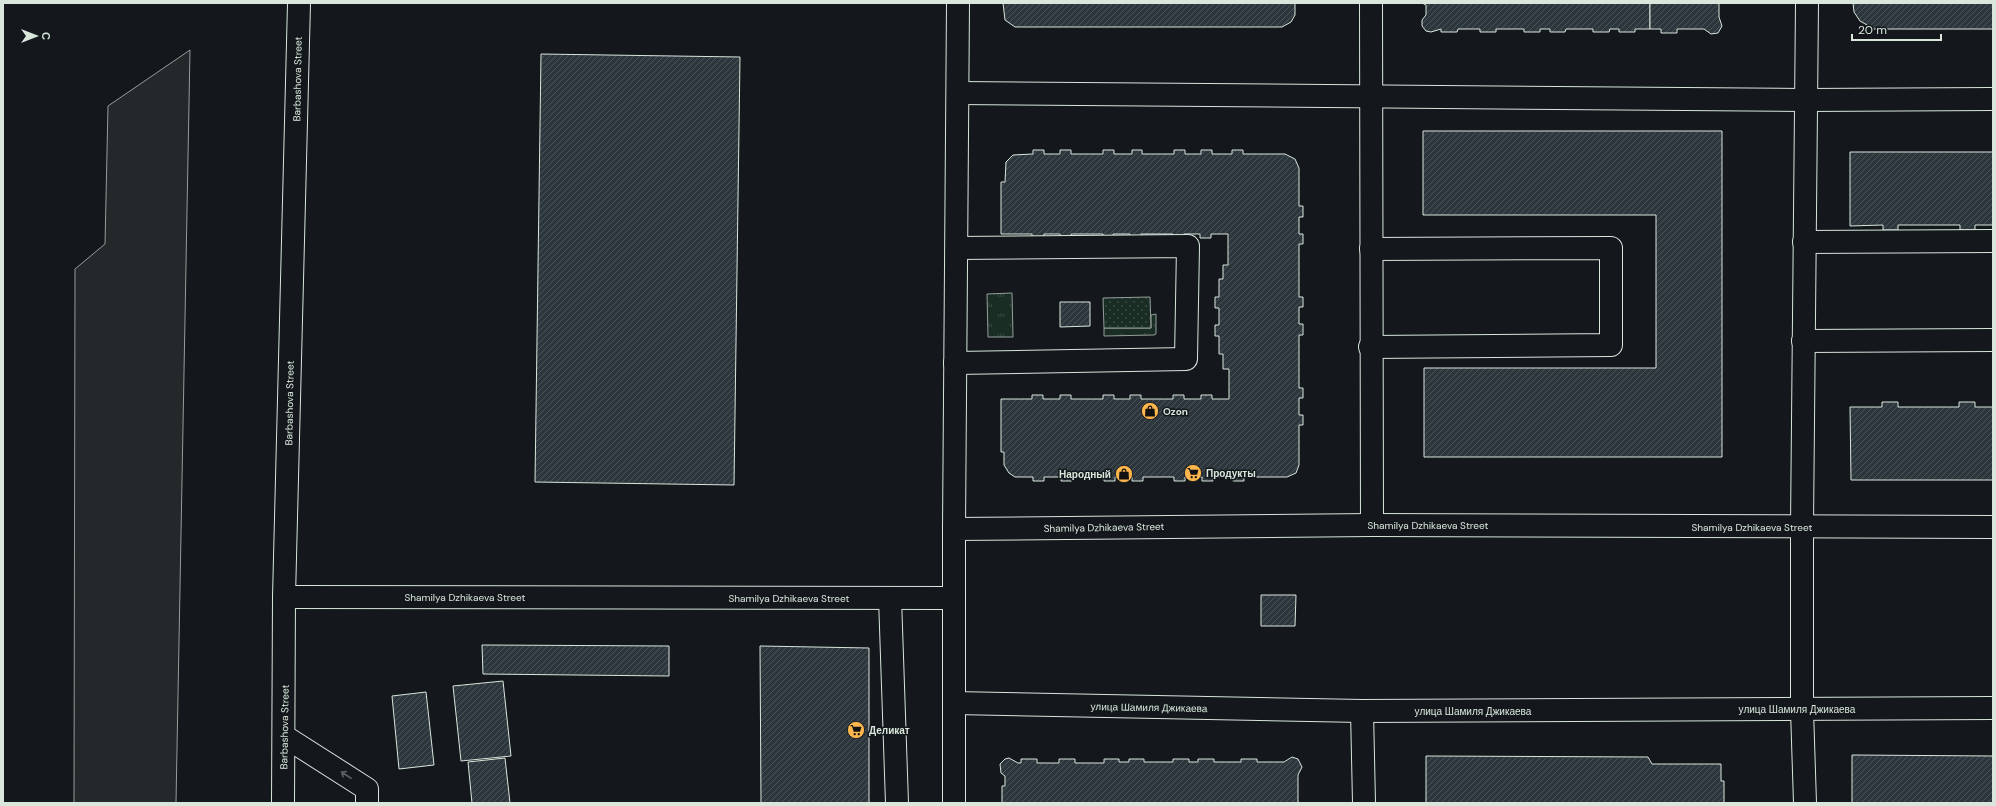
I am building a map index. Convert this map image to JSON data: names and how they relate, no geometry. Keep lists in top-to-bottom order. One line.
{"streets":{"street":["Barbashova Street","Shamilya Dzhikaeva Street","улица Шамиля Джикаева"]},"crossings":[["Barbashova Street","Shamilya Dzhikaeva Street"]],"places":{"shop":["Ozon","Народный"],"supermarket":["Продукты","Деликат"]},"scale_bar":"20 m","north":"right"}
